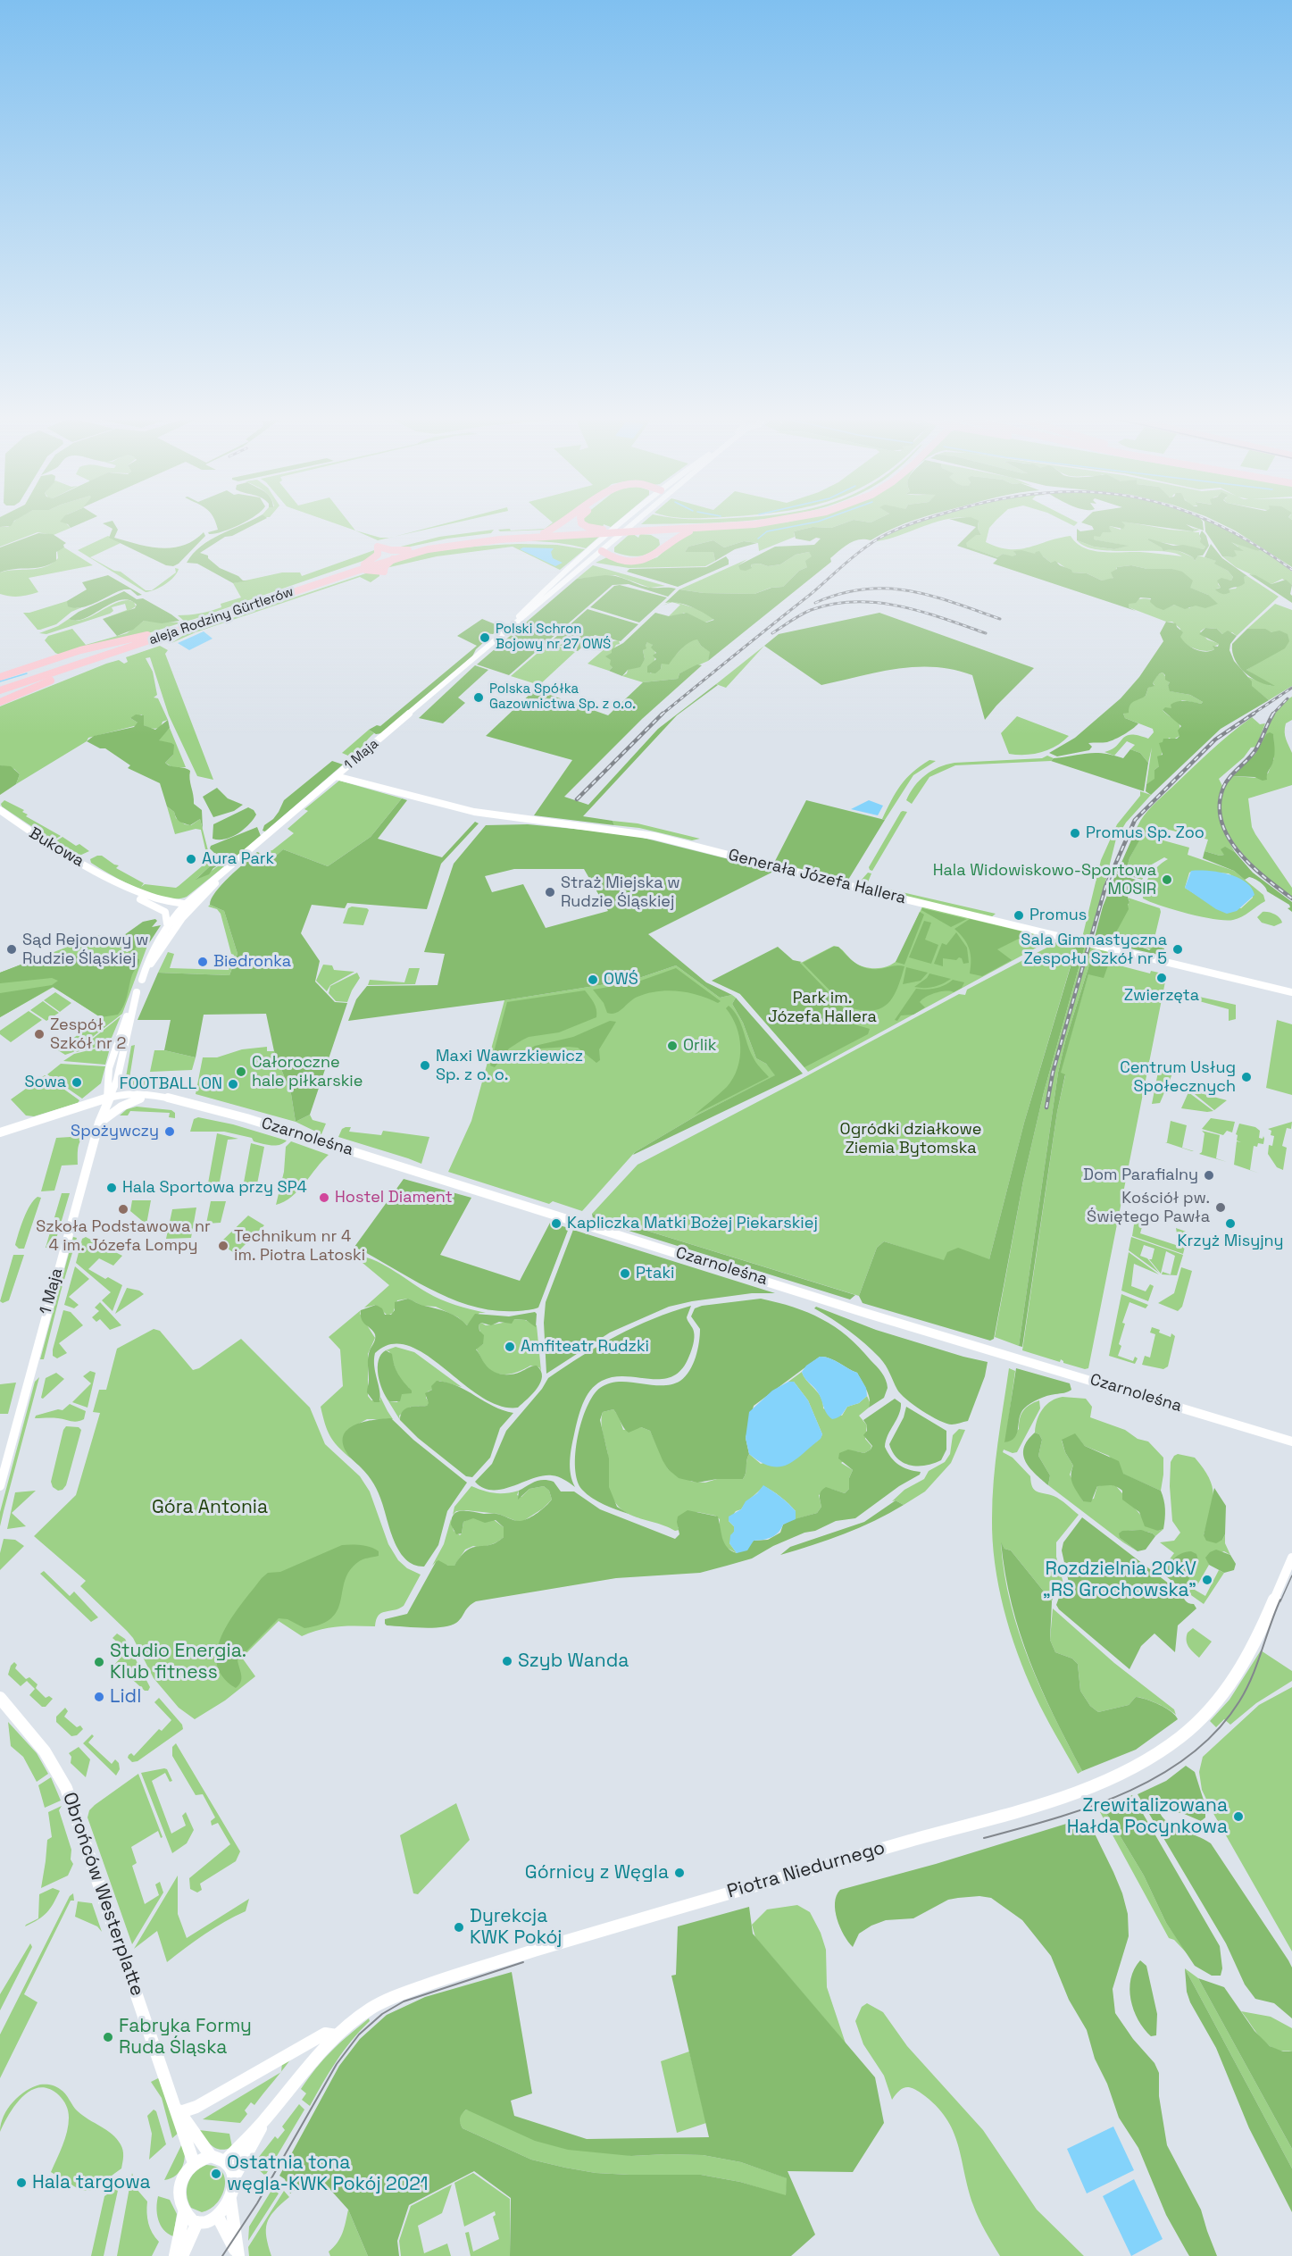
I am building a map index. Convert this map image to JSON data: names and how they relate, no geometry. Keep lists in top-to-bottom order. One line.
{"streets":{"main road":["aleja Rodziny Gürtlerów"],"street":["1 Maja","Bukowa","Generała Józefa Hallera","Czarnoleśna","Piotra Niedurnego","Obrońców Westerplatte"]},"crossings":[["1 Maja","Bukowa"],["1 Maja","Generała Józefa Hallera"],["1 Maja","Czarnoleśna"],["Piotra Niedurnego","Obrońców Westerplatte"]],"parks":["Park im. Józefa Hallera","Ogródki działkowe Ziemia Bytomska","Góra Antonia"],"places":["Polski Schron Bojowy nr 27 OWŚ","Polska Spółka Gazownictwa Sp. z o.o.","Promus Sp. Zoo","Aura Park","Hala Widowiskowo-Sportowa MOSIR","Straż Miejska w Rudzie Śląskiej","Promus","Sąd Rejonowy w Rudzie Śląskiej","Sala Gimnastyczna Zespołu Szkół nr 5","Biedronka","Zwierzęta","OWŚ","Zespół Szkół nr 2","Orlik","Maxi Wawrzkiewicz Sp. z o. o.","Całoroczne hale piłkarskie","Centrum Usług Społecznych","Sowa","FOOTBALL ON","Spożywczy","Dom Parafialny","Hala Sportowa przy SP4","Hostel Diament","Kościół pw. Świętego Pawła","Szkoła Podstawowa nr 4 im. Józefa Lompy","Kapliczka Matki Bożej Piekarskiej","Krzyż Misyjny","Technikum nr 4 im. Piotra Latoski","Ptaki","Amfiteatr Rudzki","Rozdzielnia 20kV „RS Grochowska”","Szyb Wanda","Studio Energia. Klub fitness","Lidl","Zrewitalizowana Hałda Pocynkowa","Górnicy z Węgla","Dyrekcja KWK Pokój","Fabryka Formy Ruda Śląska","Ostatnia tona węgla-KWK Pokój 2021","Hala targowa"]}
